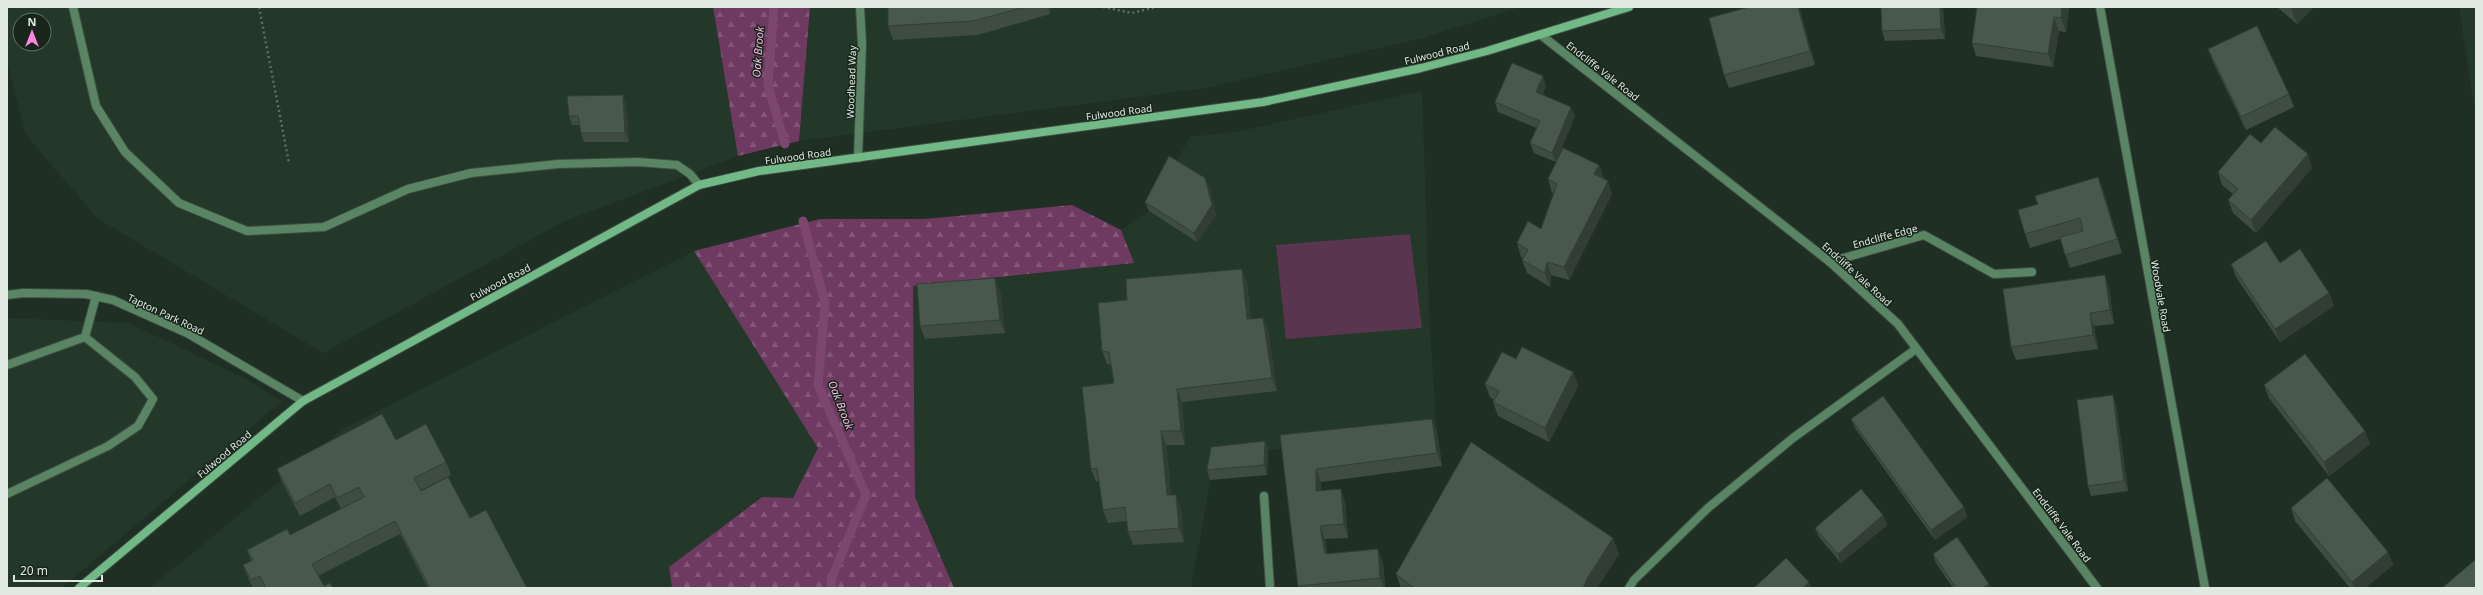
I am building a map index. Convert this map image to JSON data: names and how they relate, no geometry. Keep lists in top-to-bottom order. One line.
{"streets":{"street":["Fulwood Road","Endcliffe Vale Road","Woodhead Way","Endcliffe Edge","Woodvale Road","Tapton Park Road"]},"crossings":[["Fulwood Road","Endcliffe Vale Road"],["Fulwood Road","Woodhead Way"],["Fulwood Road","Tapton Park Road"],["Endcliffe Vale Road","Endcliffe Edge"]],"water":["Oak Brook"],"scale_bar":"20 m","north":"top"}
